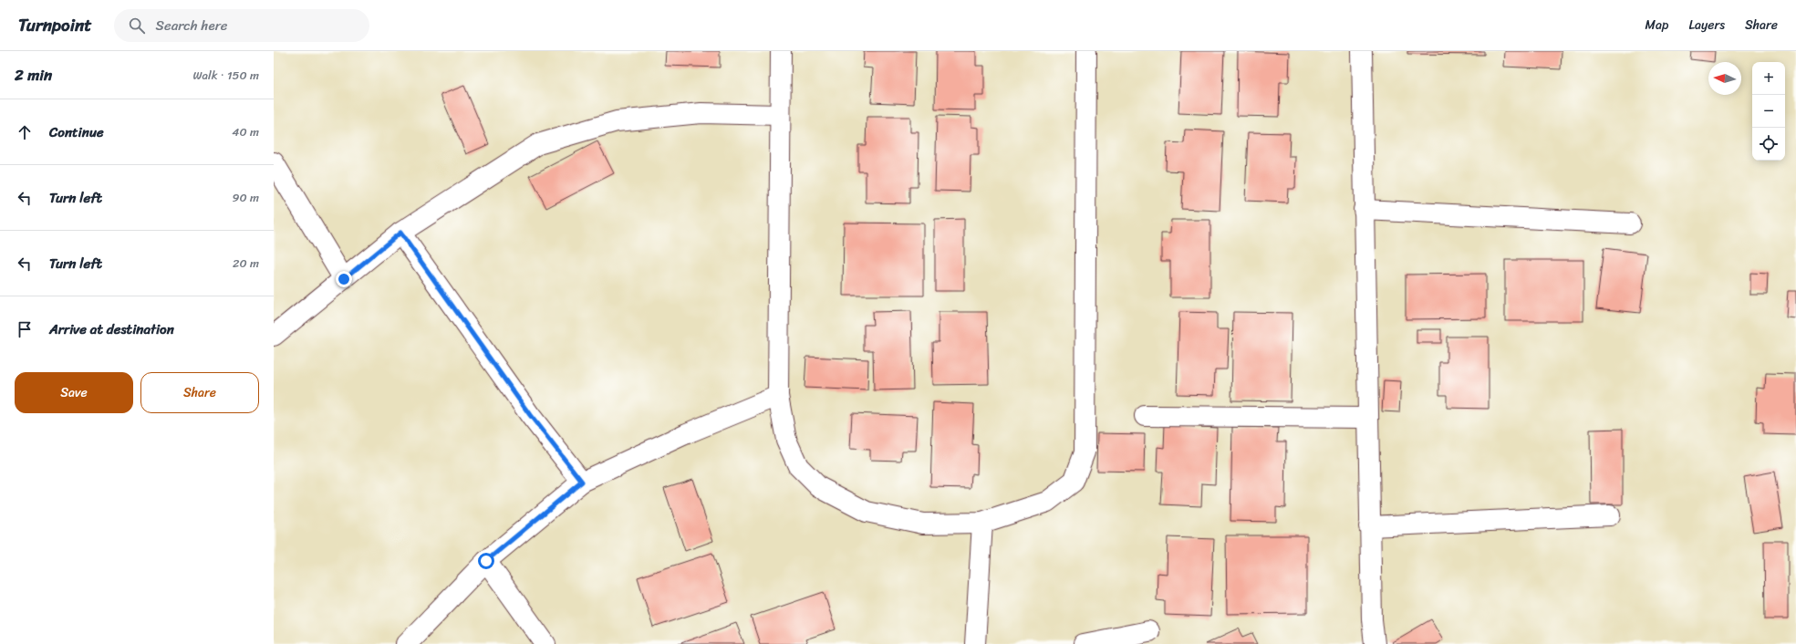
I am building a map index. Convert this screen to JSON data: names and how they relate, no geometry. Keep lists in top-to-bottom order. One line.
{"north":"left","page":{"header":"Turnpoint","search":"Search here","nav":["Map","Layers","Share"],"heading":["2 min","Walk · 150 m"],"map_buttons":["+","−"],"list":[["Continue","40 m"],["Turn left","90 m"],["Turn left","20 m"],"Arrive at destination"],"buttons":["Save","Share"]}}
